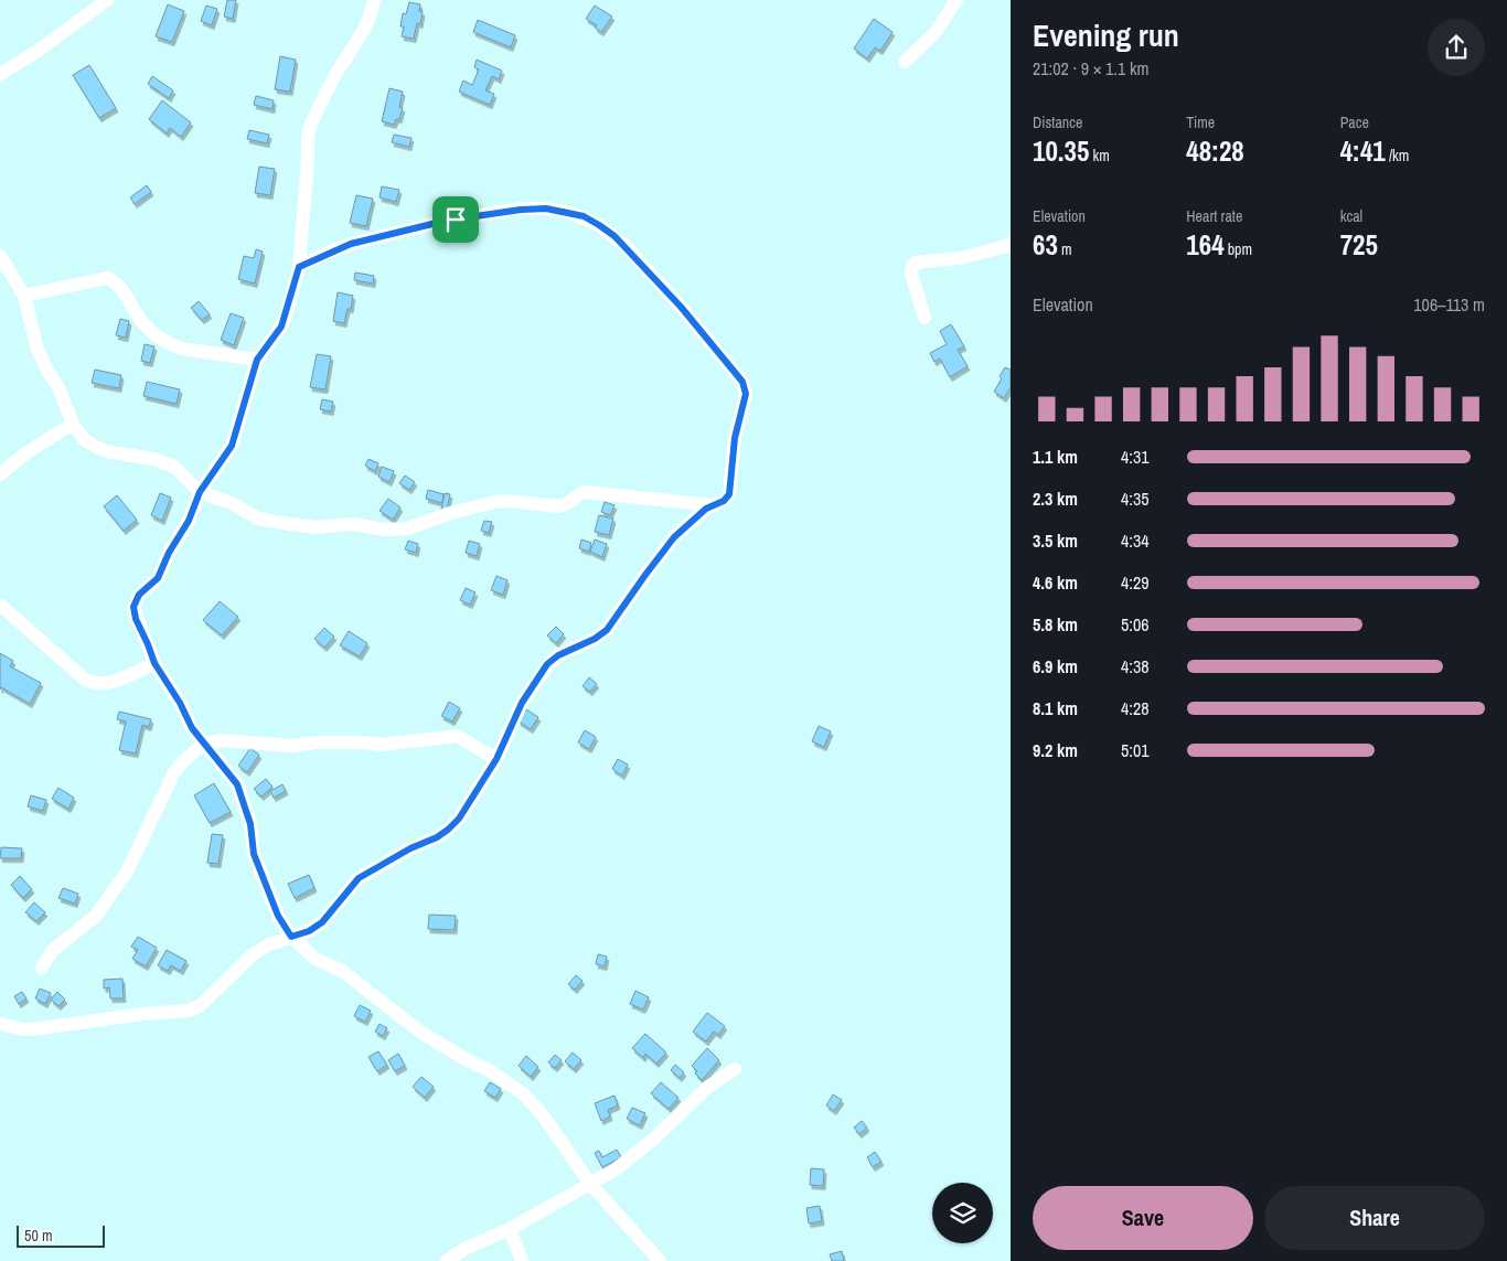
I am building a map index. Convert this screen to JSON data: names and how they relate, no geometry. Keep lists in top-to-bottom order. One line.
{"scale_bar":"50 m","page":{"heading":["Evening run","21:02 · 9 × 1.1 km"],"stats":[["Distance","10.35 km"],["Time","48:28"],["Pace","4:41 /km"],["Elevation","63 m"],["Heart rate","164 bpm"],["kcal","725"]],"chart":["Elevation","106–113 m"],"list":[{"name":"1.1 km","note":"4:31"},{"name":"2.3 km","note":"4:35"},{"name":"3.5 km","note":"4:34"},{"name":"4.6 km","note":"4:29"},{"name":"5.8 km","note":"5:06"},{"name":"6.9 km","note":"4:38"},{"name":"8.1 km","note":"4:28"},{"name":"9.2 km","note":"5:01"}],"buttons":["Save","Share"],"scale":"50 m"}}
